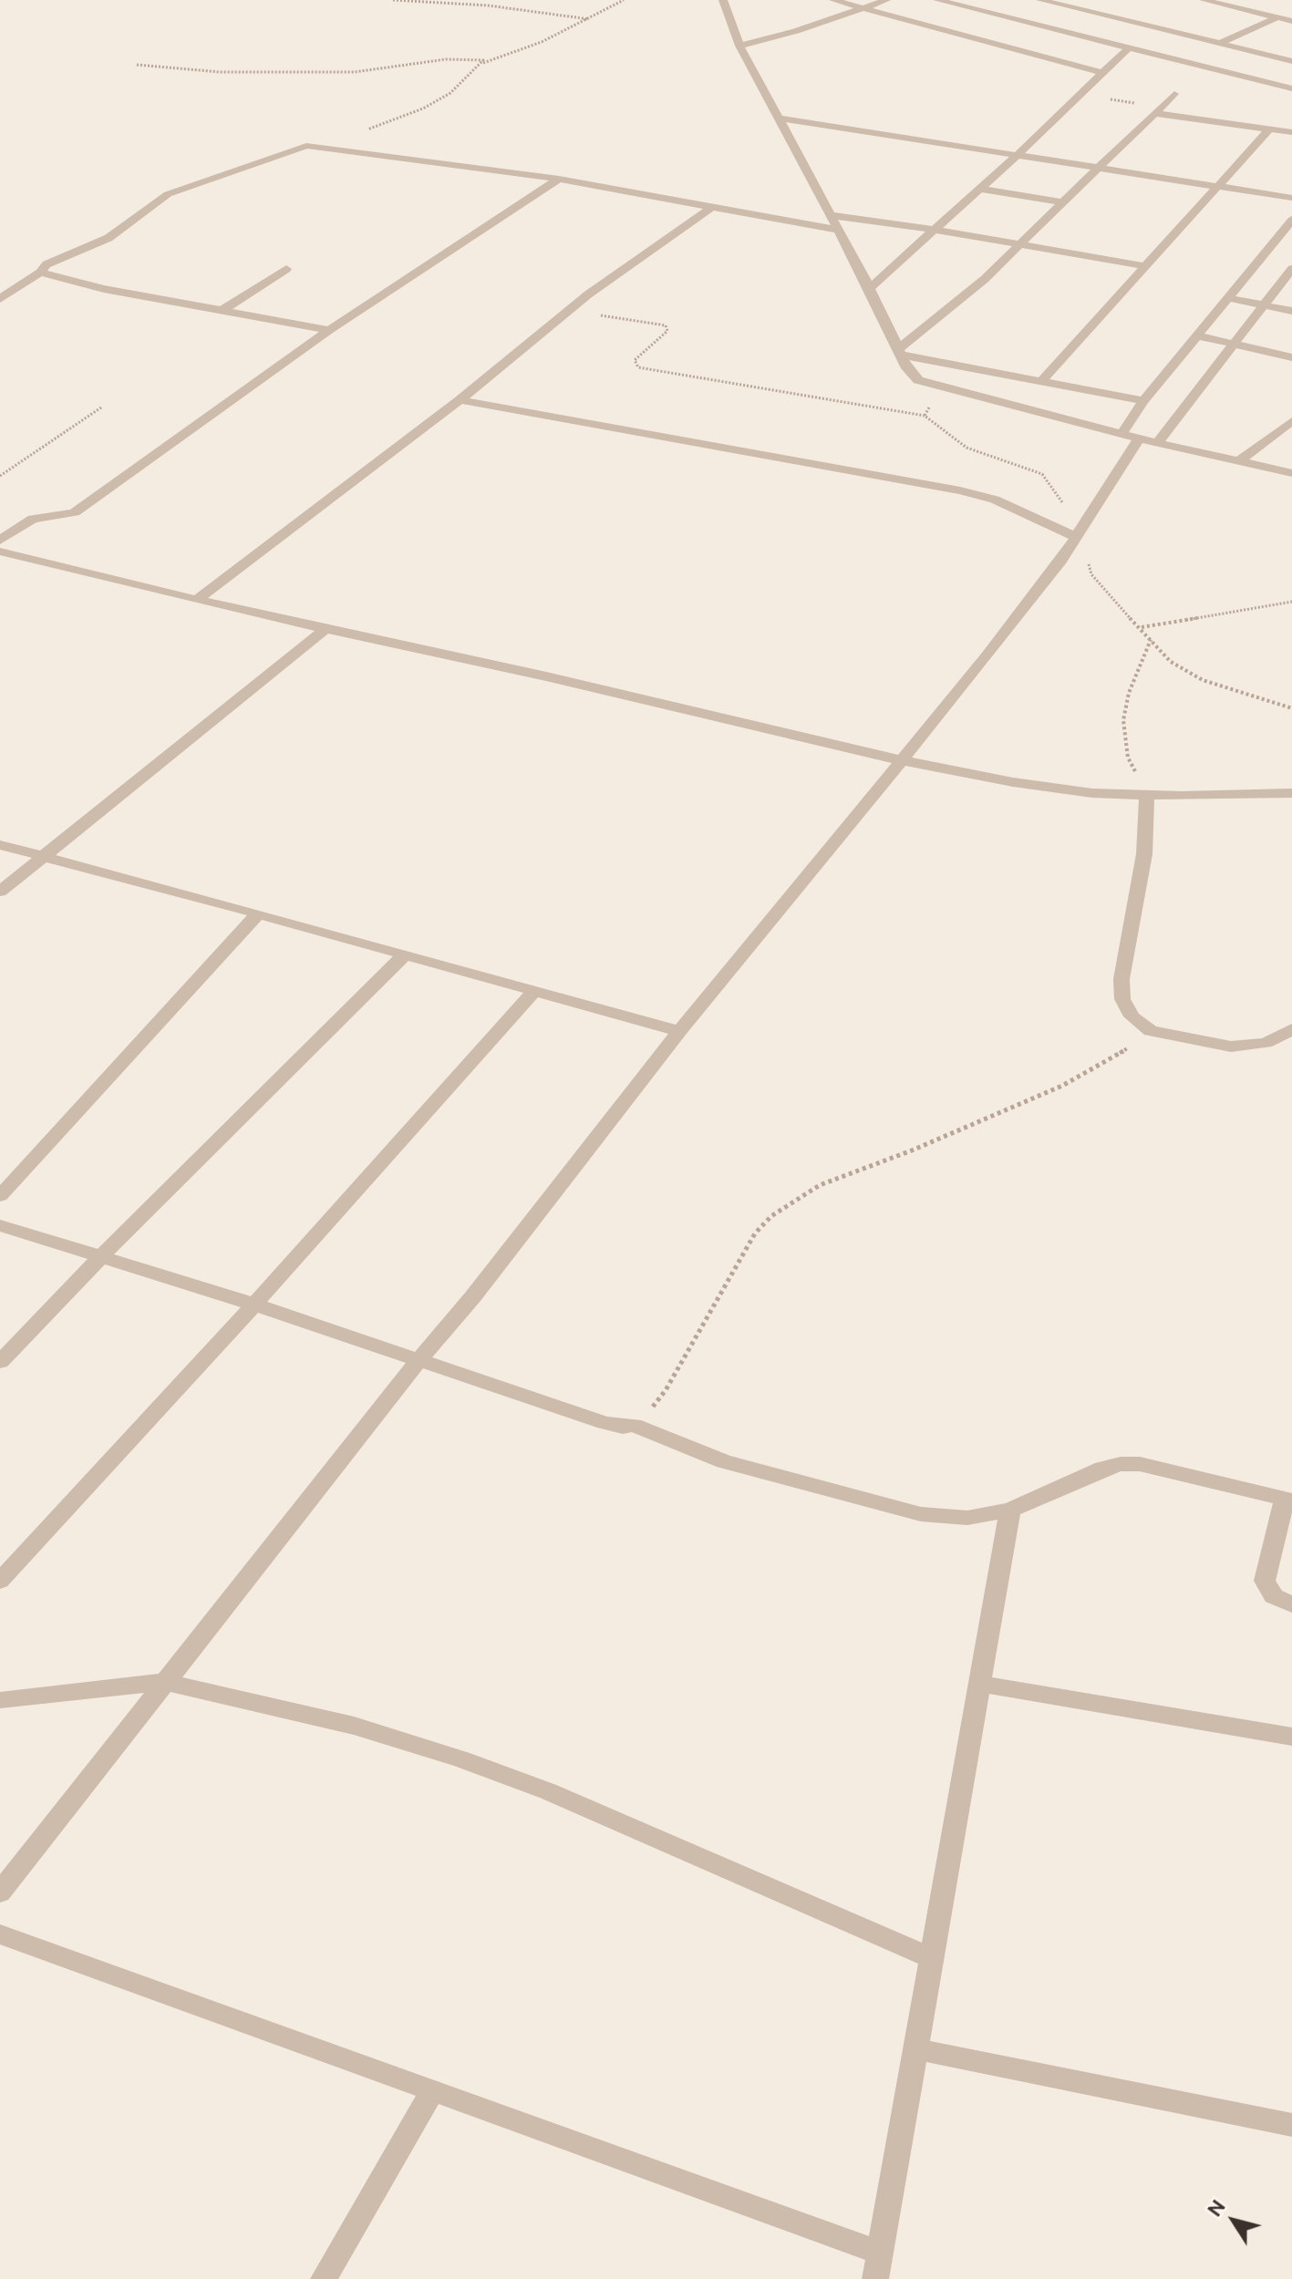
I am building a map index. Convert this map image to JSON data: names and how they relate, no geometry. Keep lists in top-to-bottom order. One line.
{"north":"top left"}
